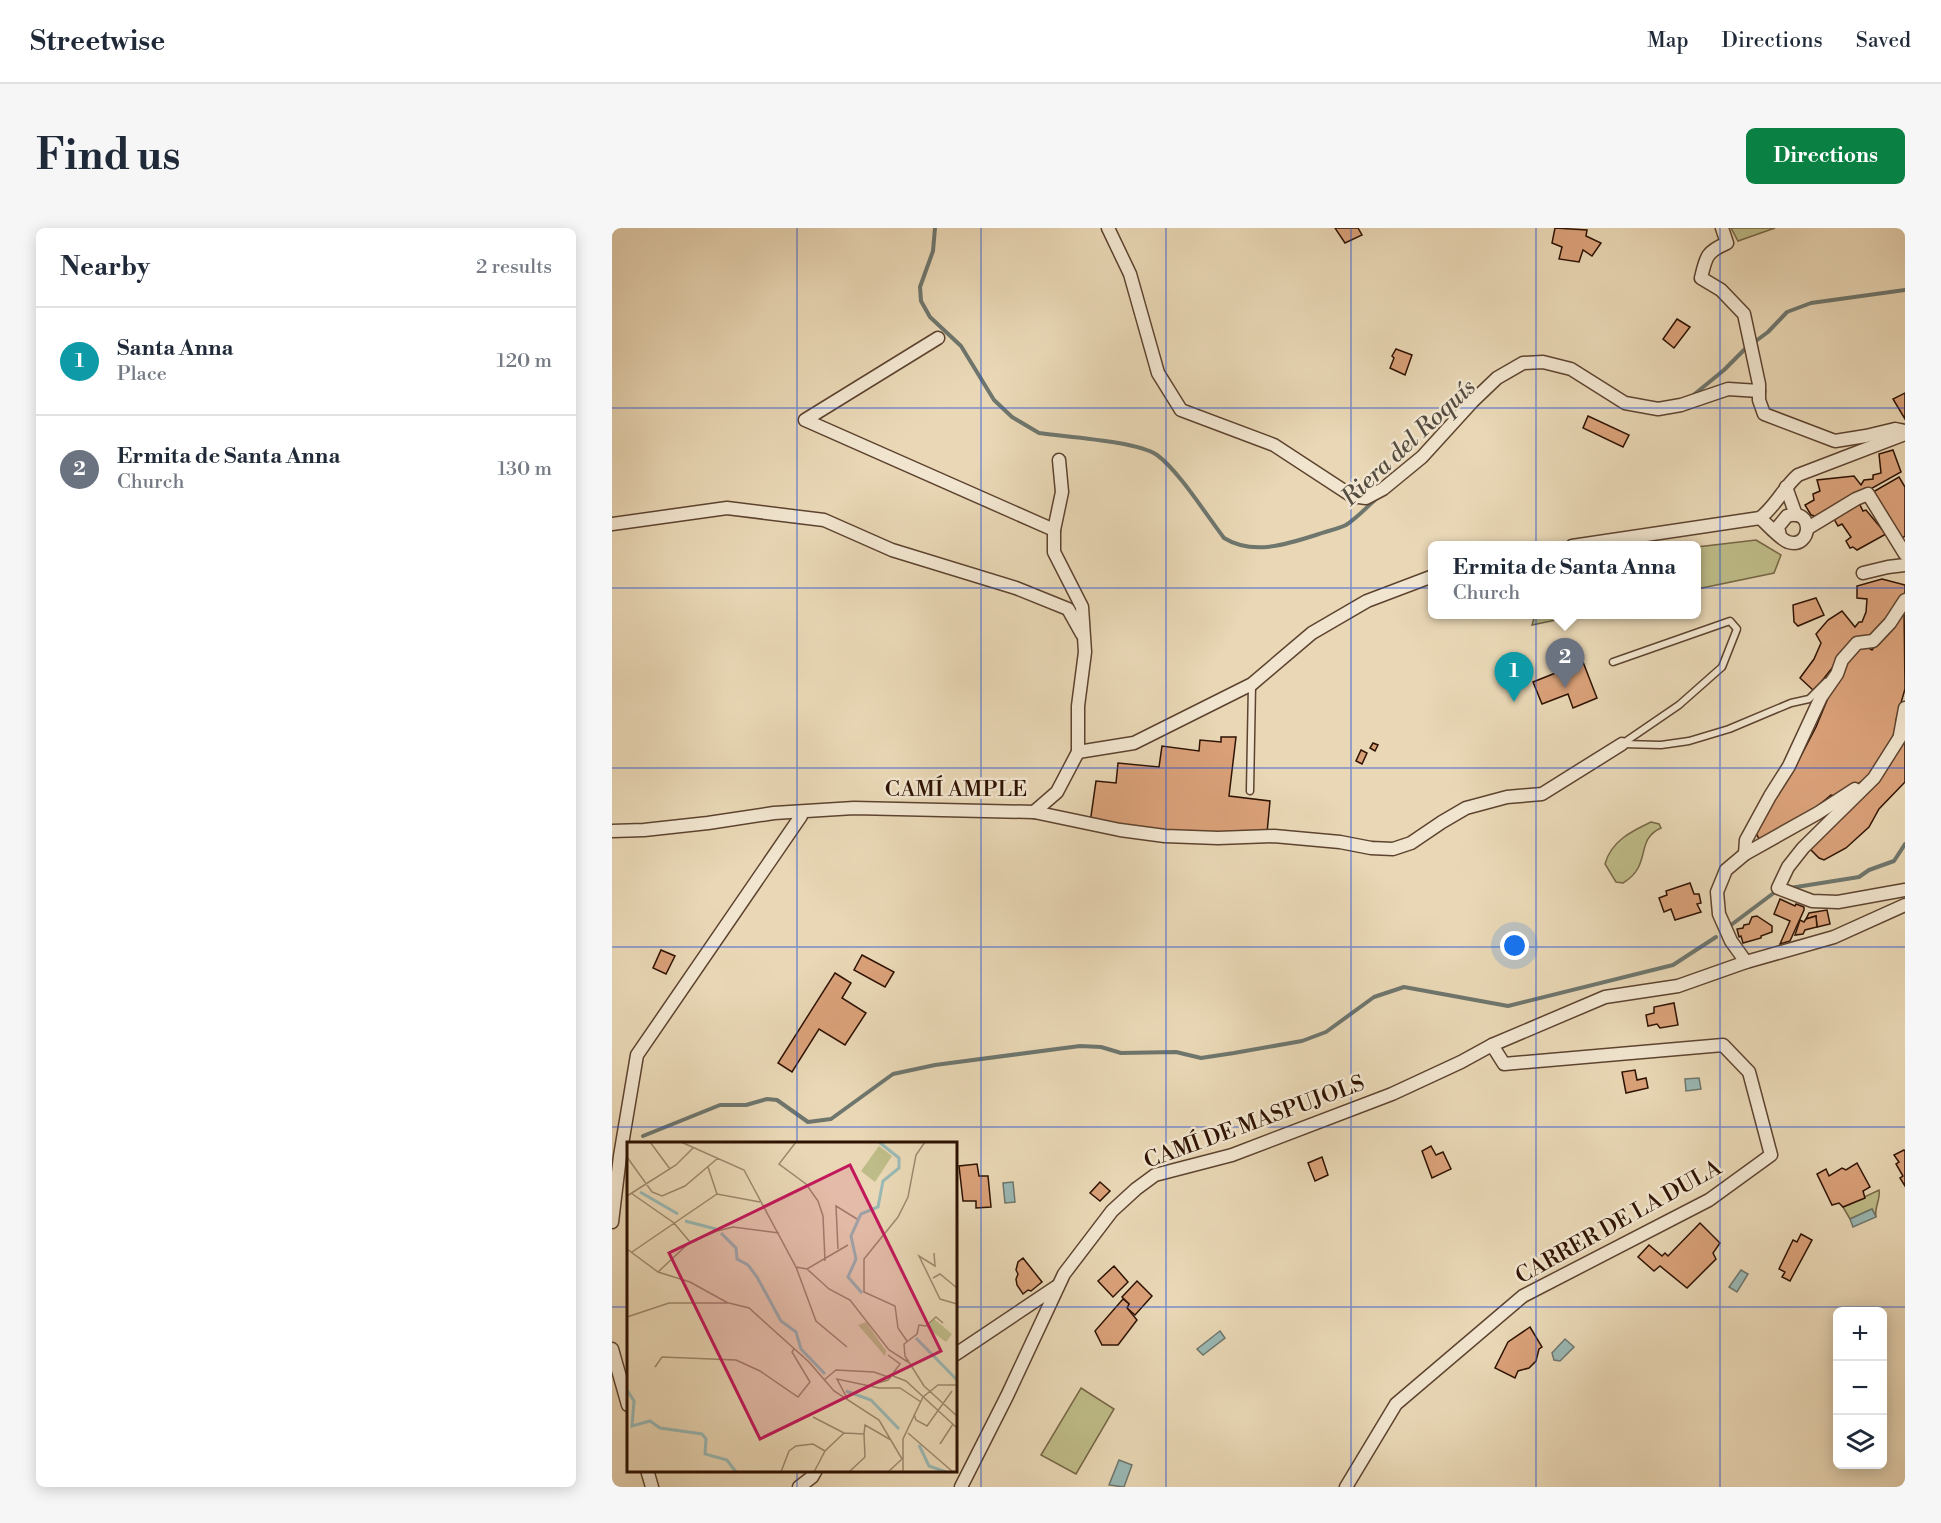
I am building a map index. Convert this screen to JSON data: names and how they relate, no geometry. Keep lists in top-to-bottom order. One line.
{"streets":{"street":["CAMÍ AMPLE","CAMÍ DE MASPUJOLS","CARRER DE LA DULA"]},"crossings":[["CAMÍ DE MASPUJOLS","CARRER DE LA DULA"]],"water":["Riera del Roquís"],"page":{"header":"Streetwise","nav":["Map","Directions","Saved"],"buttons":"Directions","title":"Find us","heading":["Nearby","2 results"],"list":[{"mark":"1","name":"Santa Anna","note":"Place","value":"120 m"},{"mark":"2","name":"Ermita de Santa Anna","note":"Church","value":"130 m"}],"popup":["Ermita de Santa Anna","Church"],"pins":["2","1"],"map_buttons":["+","−"]}}
